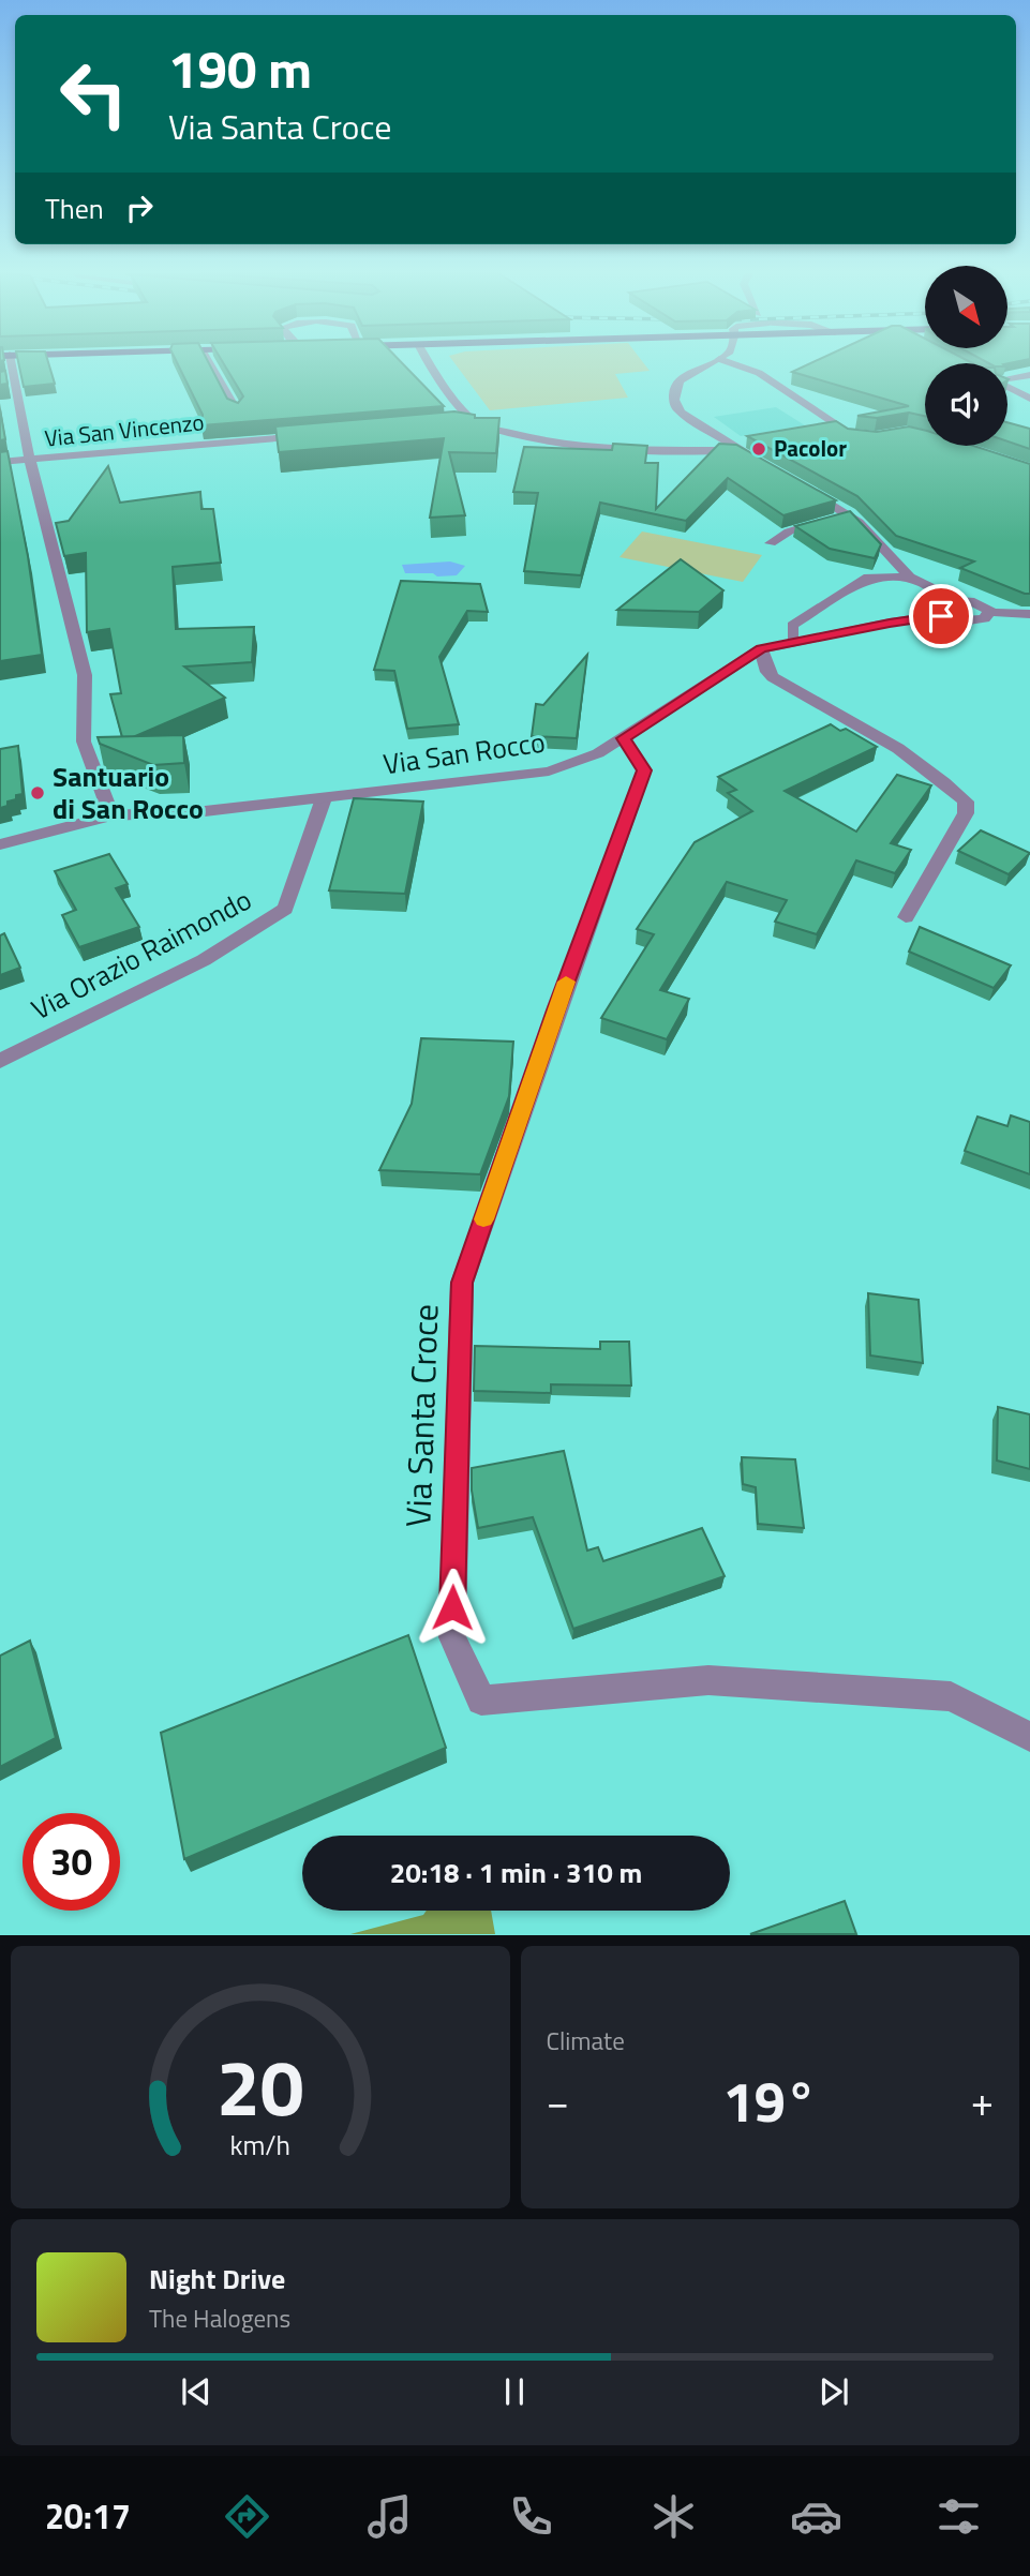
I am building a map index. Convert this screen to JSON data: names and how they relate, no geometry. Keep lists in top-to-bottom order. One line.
{"streets":{"street":["Via San Vincenzo","Via San Rocco","Via Orazio Raimondo","Via Santa Croce"]},"crossings":[["Via San Rocco","Via Orazio Raimondo"],["Via San Rocco","Via Santa Croce"]],"places":["Pacolor","Santuario di San Rocco"],"north":"bottom right","page":{"turn":["190 m","Via Santa Croce"],"then":"Then","limit":"30","trip":"20:18 · 1 min · 310 m","tile":"Climate","heat":["−","19°","+"],"song":["Night Drive","The Halogens"],"tabs":"20:17","gauge":["20","km/h"]}}
